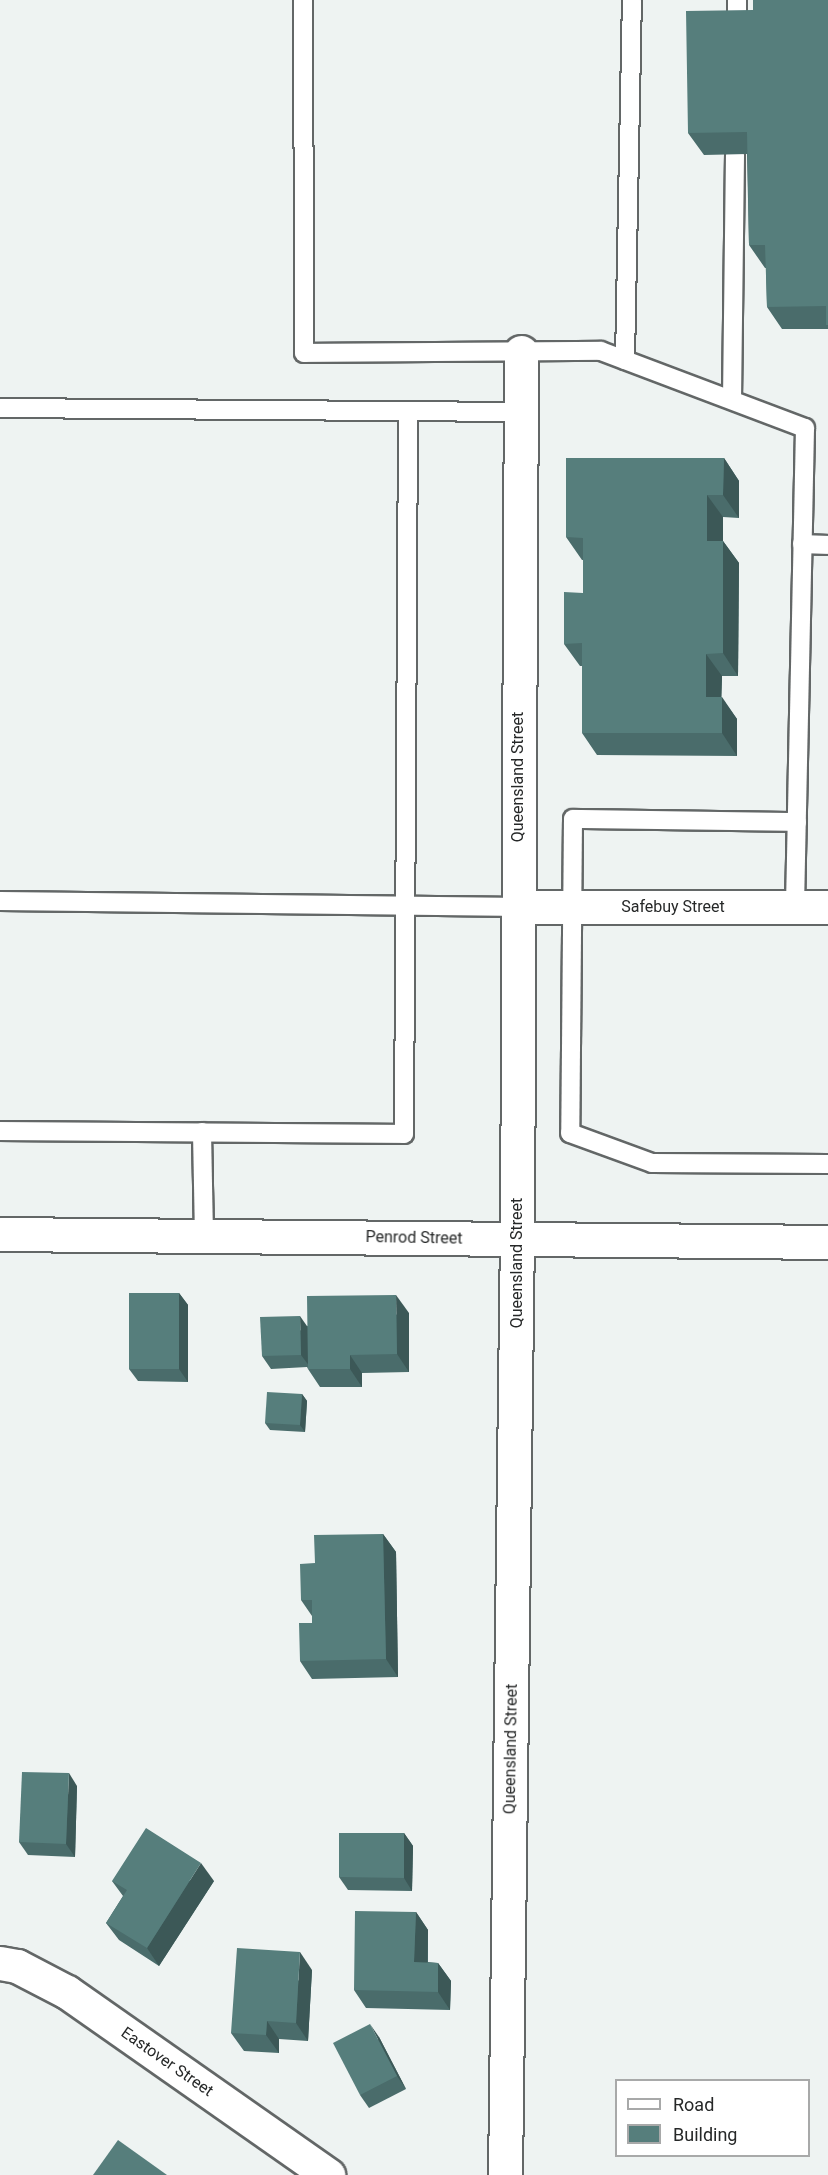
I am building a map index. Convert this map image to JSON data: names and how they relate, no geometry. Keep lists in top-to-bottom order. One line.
{"streets":{"street":["Queensland Street","Safebuy Street","Penrod Street","Eastover Street"]},"crossings":[["Queensland Street","Safebuy Street"],["Queensland Street","Penrod Street"]],"legend":["Road","Building"]}
